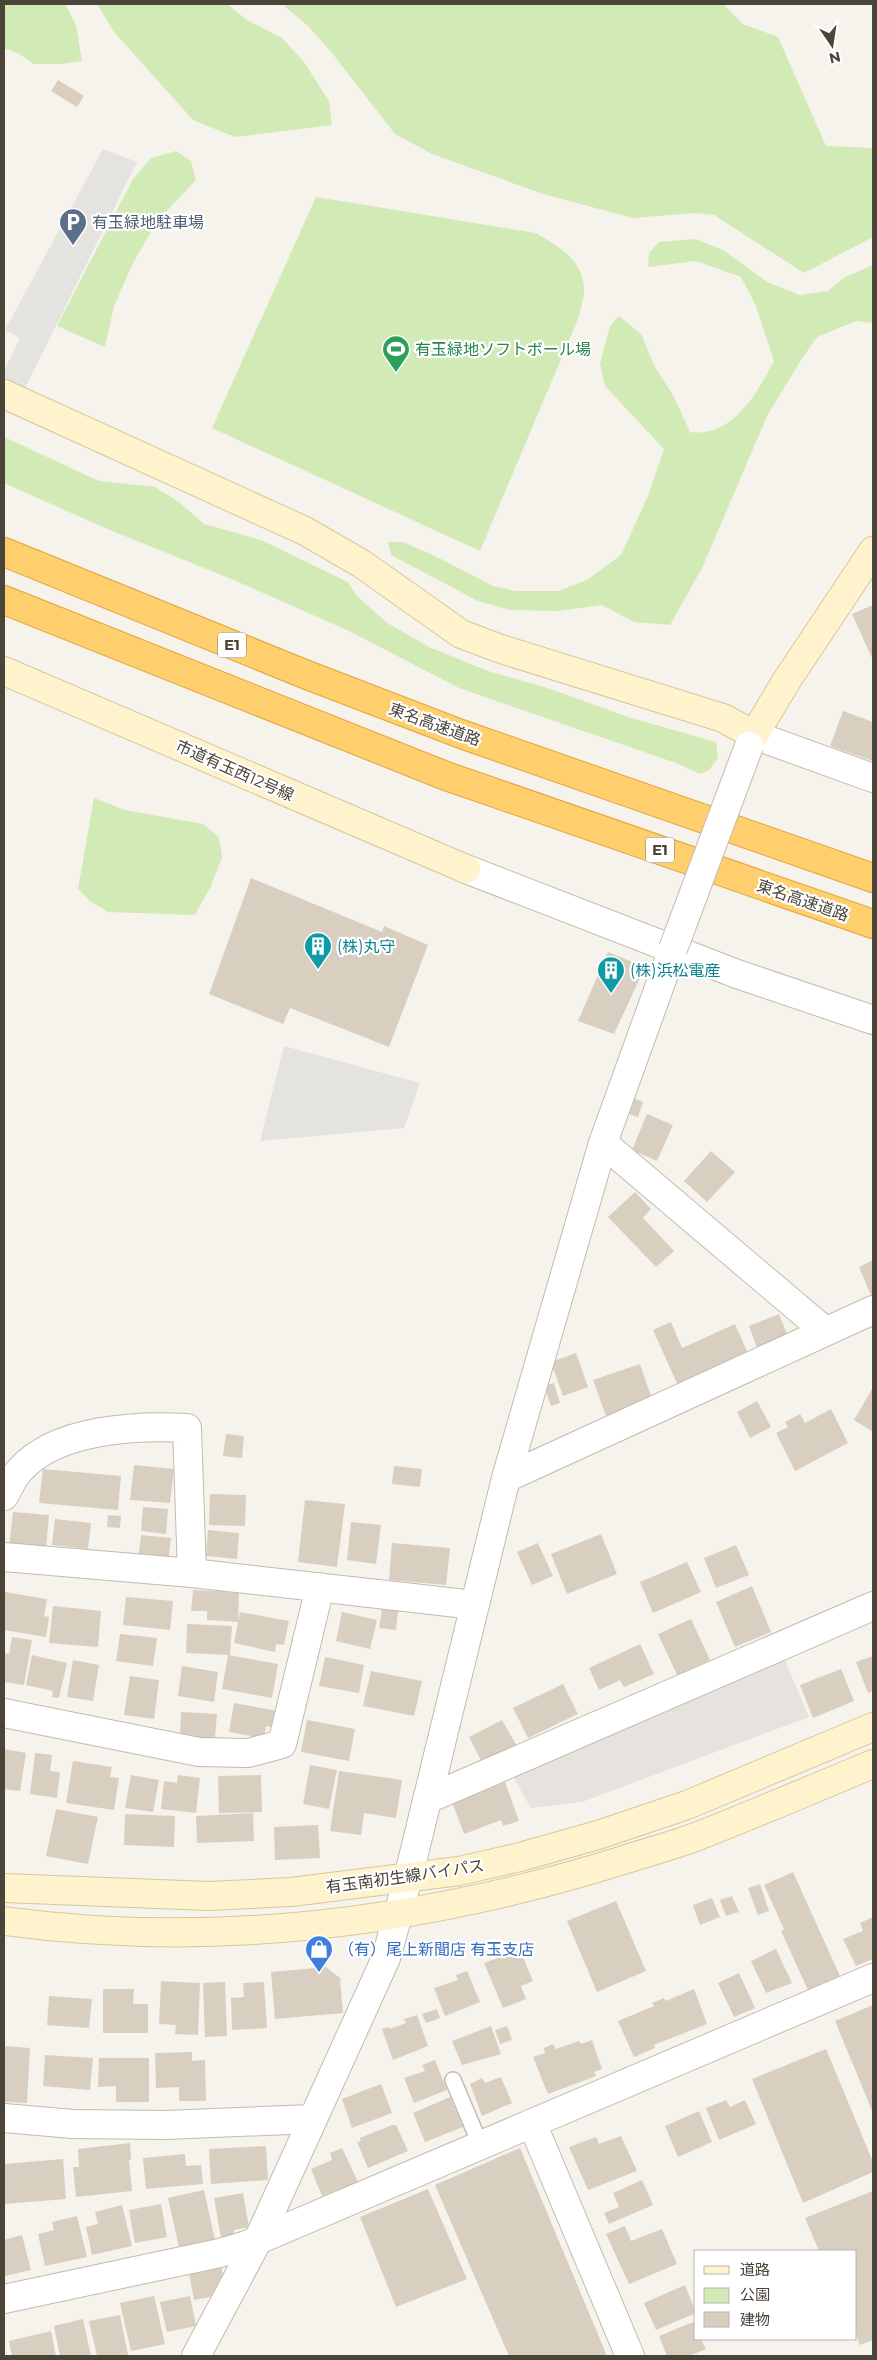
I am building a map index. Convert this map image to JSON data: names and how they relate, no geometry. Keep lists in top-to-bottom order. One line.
{"streets":{"highway":["E1","東名高速道路"],"street":["市道有玉西12号線","有玉南初生線バイパス"]},"places":{"parking":["有玉緑地駐車場"],"sports":["有玉緑地ソフトボール場"],"building":["(株)丸守","(株)浜松電産"],"shop":["（有）尾上新聞店 有玉支店"]},"legend":["道路","公園","建物"],"north":"bottom"}
